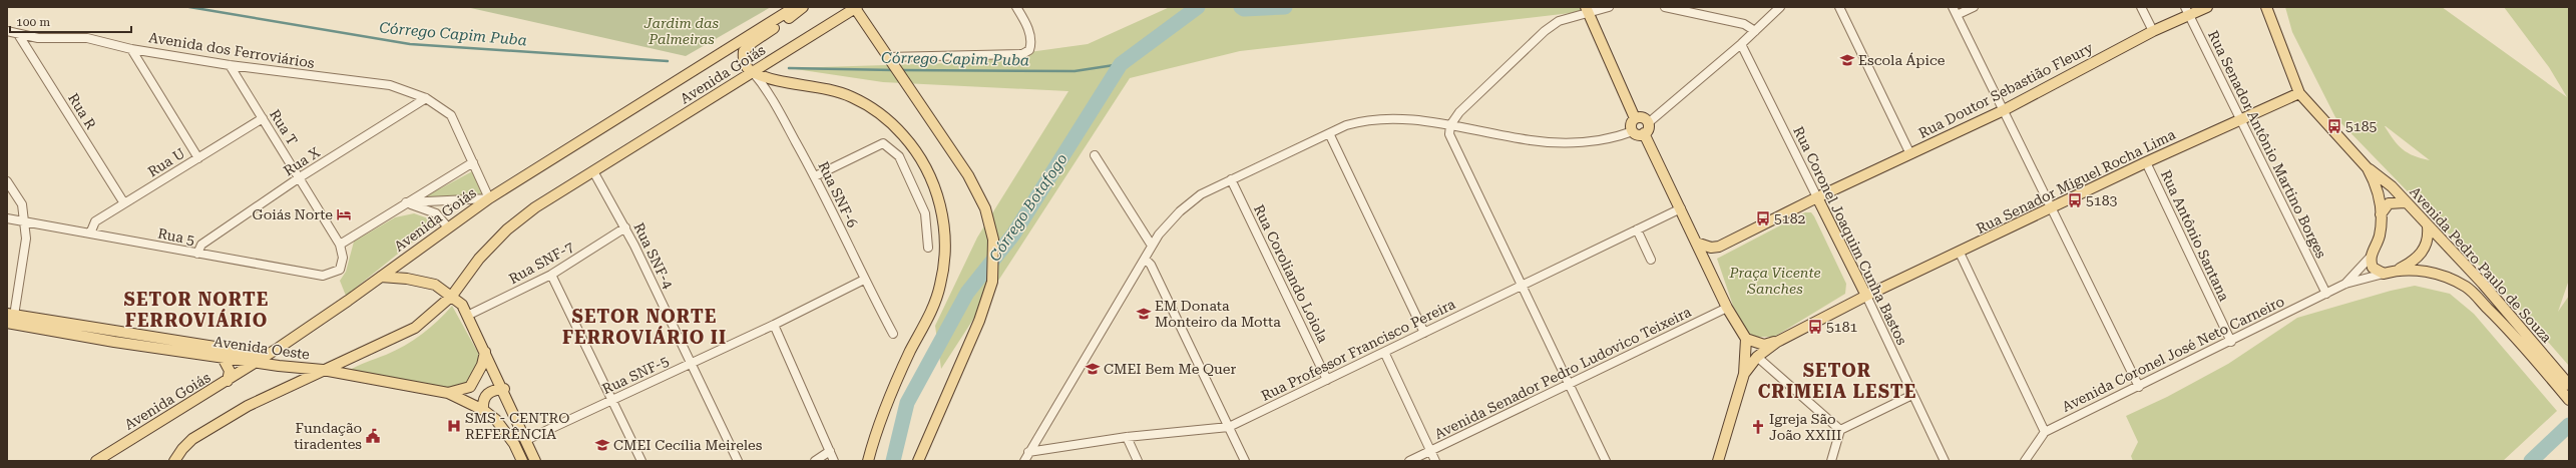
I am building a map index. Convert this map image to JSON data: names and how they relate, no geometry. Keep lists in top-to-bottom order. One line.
{"streets":{"main road":["Avenida Goiás","Rua Doutor Sebastião Fleury","Rua Senador Miguel Rocha Lima","Rua Coronel Joaquim Cunha Bastos","Avenida Pedro Paulo de Souza","Avenida Oeste"],"street":["Avenida dos Ferroviários","Rua R","Rua T","Rua Senador Antônio Martino Borges","Rua X","Rua U","Rua SNF-6","Rua Antônio Santana","Rua 5","Rua SNF-4","Rua SNF-7","Rua Coroliando Loiola","Rua Professor Francisco Pereira","Avenida Coronel José Neto Carneiro","Avenida Senador Pedro Ludovico Teixeira","Rua SNF-5"]},"crossings":[["Avenida dos Ferroviários","Avenida Goiás"],["Avenida dos Ferroviários","Rua R"],["Avenida dos Ferroviários","Rua T"],["Avenida dos Ferroviários","Rua X"],["Avenida Goiás","Rua SNF-6"],["Avenida Goiás","Rua SNF-4"],["Avenida Goiás","Avenida Oeste"],["Rua Doutor Sebastião Fleury","Rua Senador Antônio Martino Borges"],["Rua Doutor Sebastião Fleury","Rua Senador Miguel Rocha Lima"],["Rua Doutor Sebastião Fleury","Rua Coronel Joaquim Cunha Bastos"],["Rua Doutor Sebastião Fleury","Avenida Senador Pedro Ludovico Teixeira"],["Rua R","Rua U"],["Rua T","Rua X"],["Rua T","Rua U"],["Rua T","Rua 5"],["Rua Senador Antônio Martino Borges","Rua Senador Miguel Rocha Lima"],["Rua Senador Antônio Martino Borges","Avenida Coronel José Neto Carneiro"],["Rua X","Rua 5"],["Rua U","Rua 5"],["Rua Senador Miguel Rocha Lima","Rua Coronel Joaquim Cunha Bastos"],["Rua Senador Miguel Rocha Lima","Rua Antônio Santana"],["Rua Senador Miguel Rocha Lima","Avenida Senador Pedro Ludovico Teixeira"],["Rua SNF-6","Rua SNF-5"],["Rua Coronel Joaquim Cunha Bastos","Avenida Senador Pedro Ludovico Teixeira"],["Rua Antônio Santana","Avenida Coronel José Neto Carneiro"],["Rua SNF-4","Rua SNF-7"],["Rua SNF-4","Rua SNF-5"],["Avenida Pedro Paulo de Souza","Avenida Coronel José Neto Carneiro"],["Rua Coroliando Loiola","Rua Professor Francisco Pereira"]],"districts":["SETOR NORTE FERROVIÁRIO","SETOR NORTE FERROVIÁRIO II","SETOR CRIMEIA LESTE"],"water":["Córrego Capim Puba","Córrego Botafogo"],"parks":["Jardim das Palmeiras","Praça Vicente Sanches"],"places":{"school or university":["Escola Ápice","EM Donata Monteiro da Motta","CMEI Bem Me Quer","CMEI Cecília Meireles"],"bus stop":["5185","5183","5182","5181"],"hotel":["Goiás Norte"],"hospital":["SMS - CENTRO REFERÊNCIA"],"church":["Igreja São João XXIII"],"public building":["Fundação tiradentes"]},"scale_bar":"100 m"}
